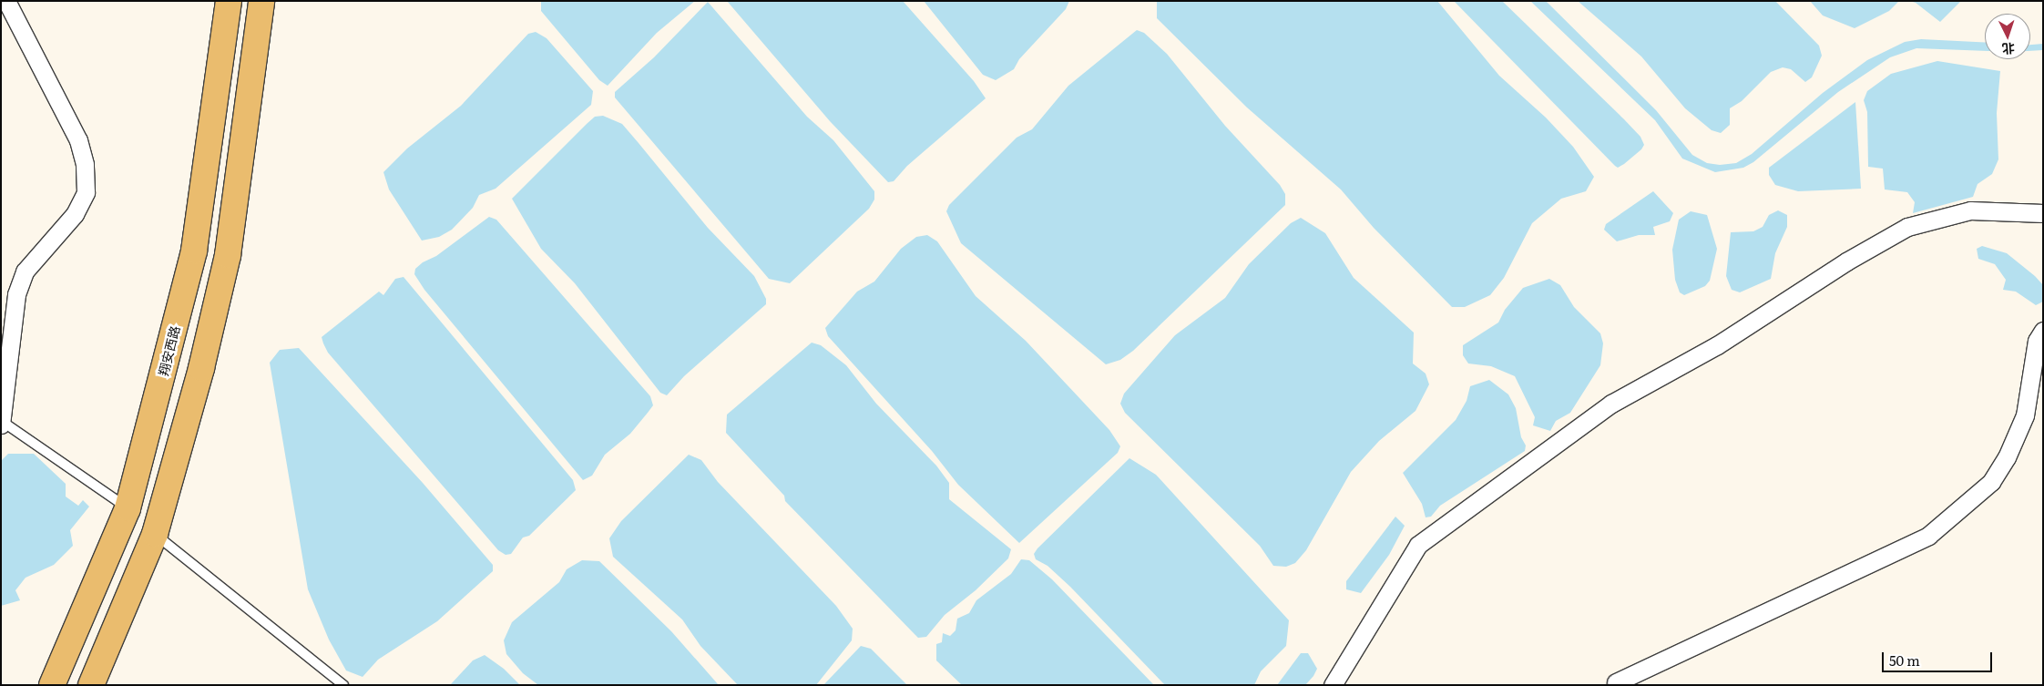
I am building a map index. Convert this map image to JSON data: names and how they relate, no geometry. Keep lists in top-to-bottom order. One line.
{"streets":{"main road":["翔安西路"]},"scale_bar":"50 m","north":"bottom"}
